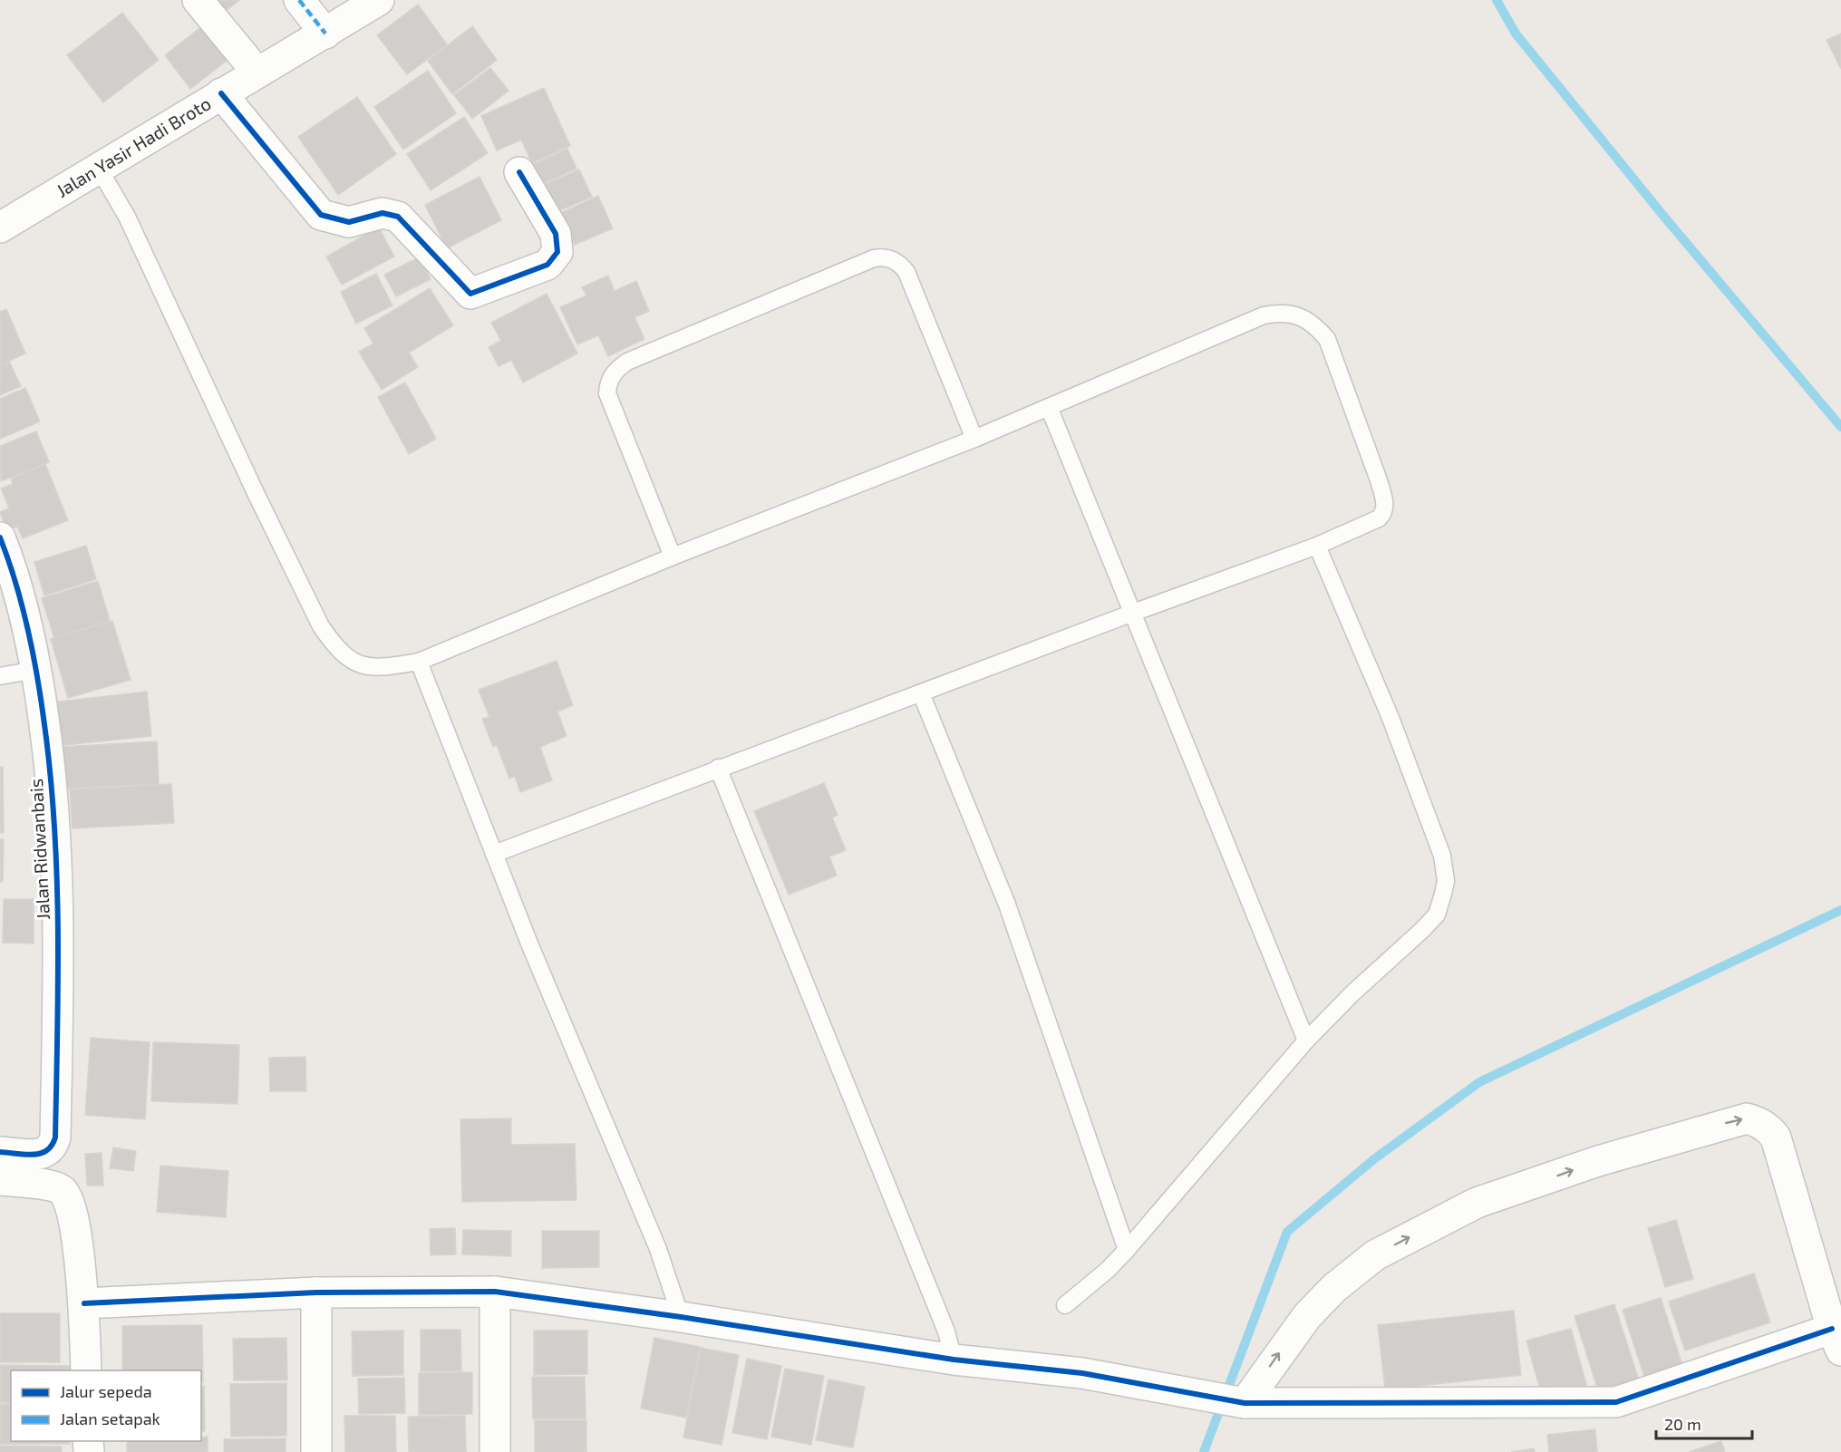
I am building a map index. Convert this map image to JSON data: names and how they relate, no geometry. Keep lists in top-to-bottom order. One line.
{"streets":{"street":["Jalan Yasir Hadi Broto","Jalan Ridwanbais"]},"legend":["Jalur sepeda","Jalan setapak"],"scale_bar":"20 m"}
